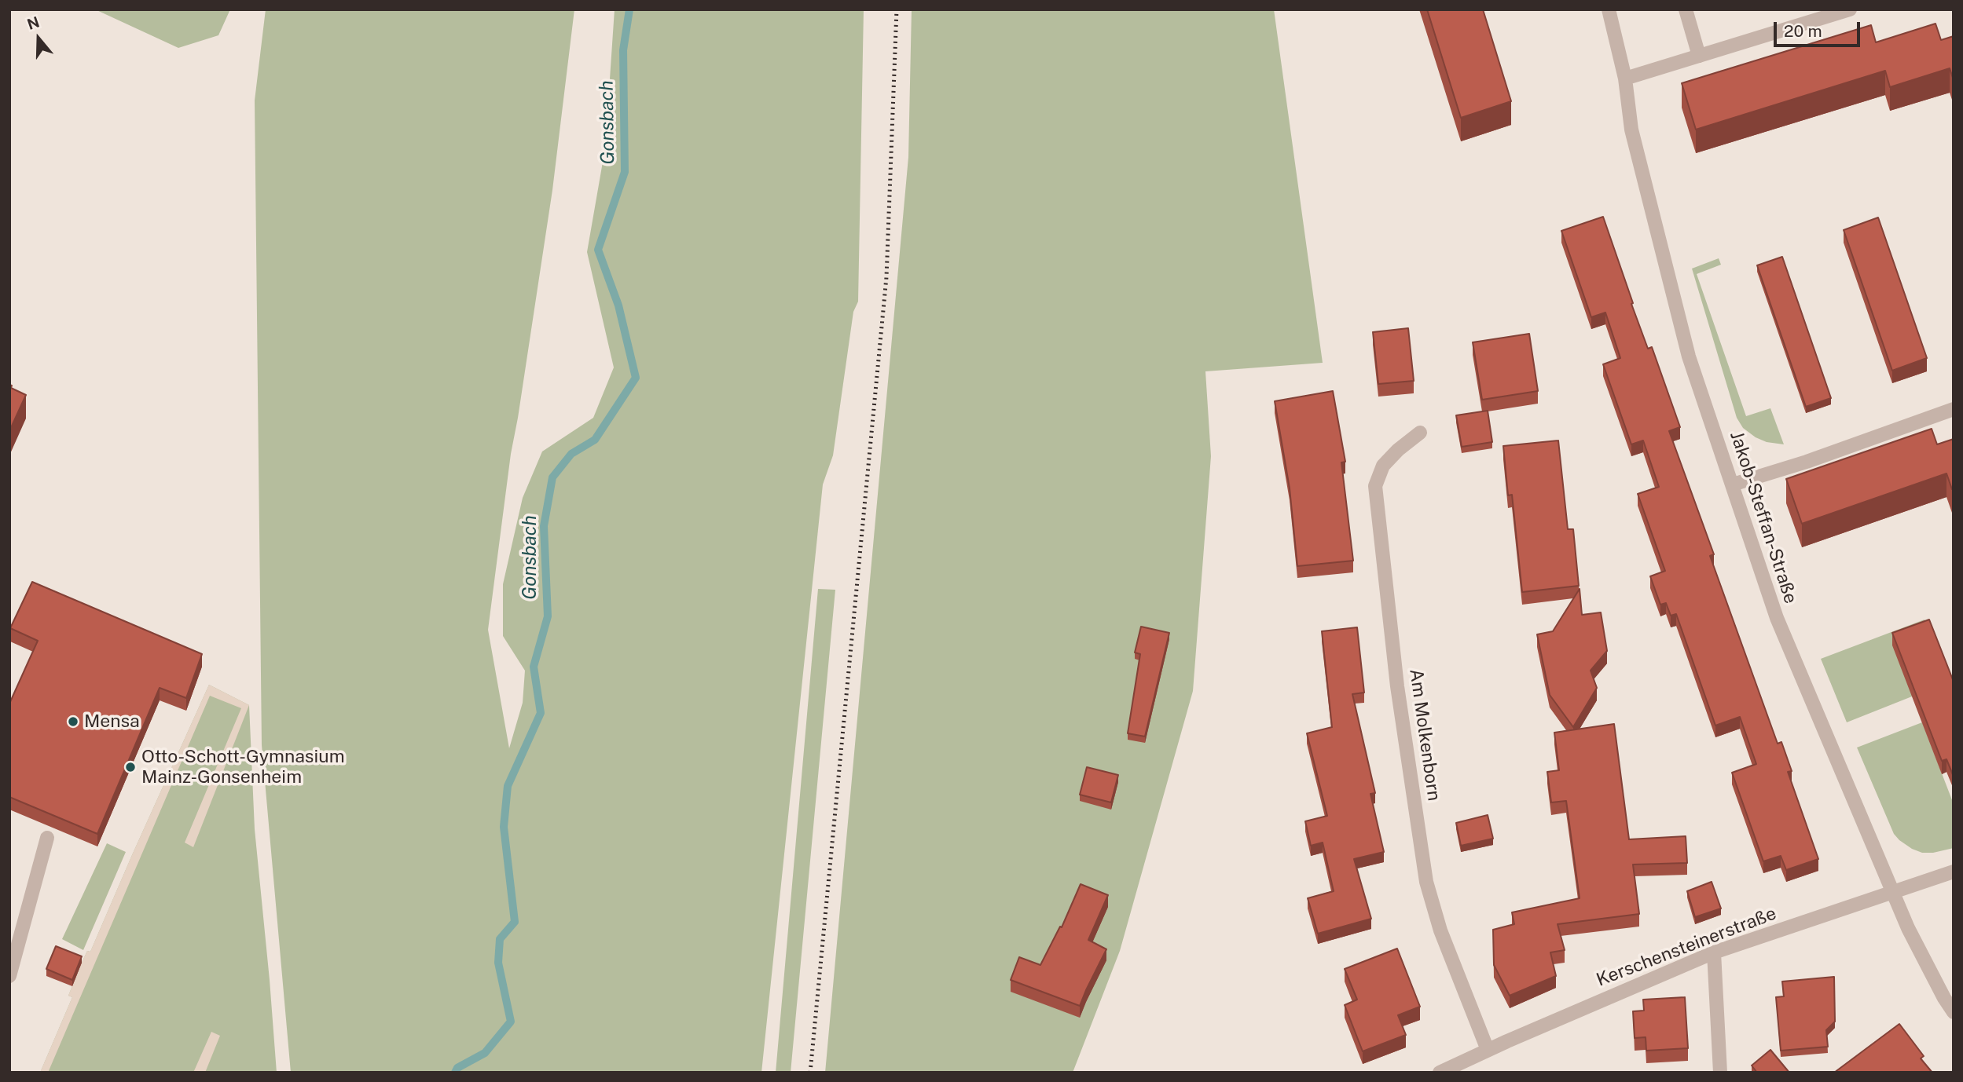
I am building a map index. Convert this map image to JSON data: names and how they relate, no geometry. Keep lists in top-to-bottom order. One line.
{"streets":{"street":["Jakob-Steffan-Straße","Am Molkenborn","Kerschensteinerstraße"]},"crossings":[["Jakob-Steffan-Straße","Kerschensteinerstraße"],["Am Molkenborn","Kerschensteinerstraße"]],"water":["Gonsbach"],"places":["Mensa","Otto-Schott-Gymnasium Mainz-Gonsenheim"],"scale_bar":"20 m","north":"top"}
